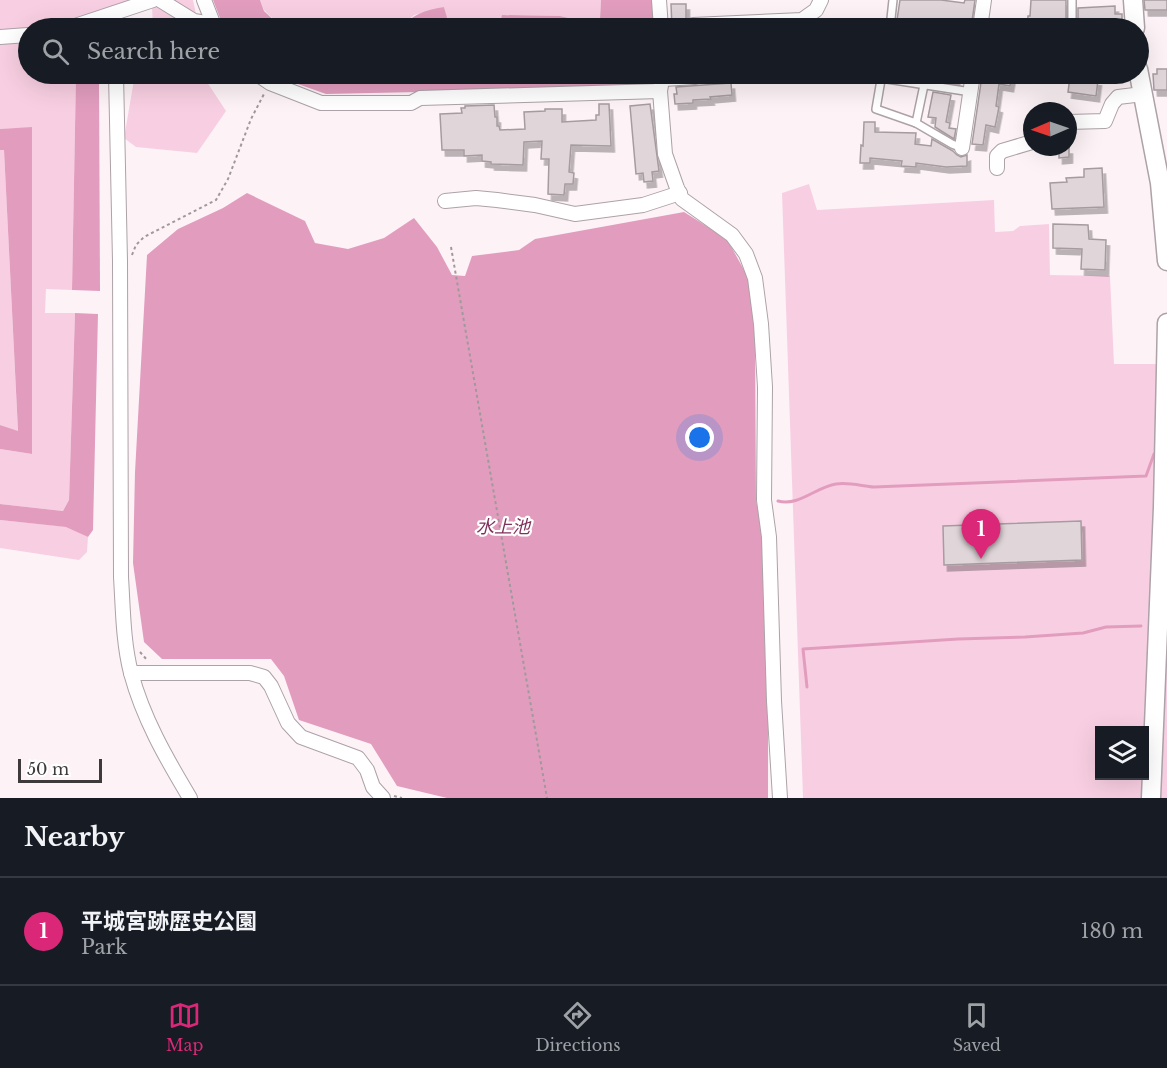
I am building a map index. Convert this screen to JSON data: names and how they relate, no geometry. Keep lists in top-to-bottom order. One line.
{"water":["水上池"],"scale_bar":"50 m","north":"left","page":{"search":"Search here","pins":"1","scale":"50 m","heading":"Nearby","list":[{"mark":"1","name":"平城宮跡歴史公園","note":"Park","value":"180 m"}],"nav":["Map","Directions","Saved"]}}
